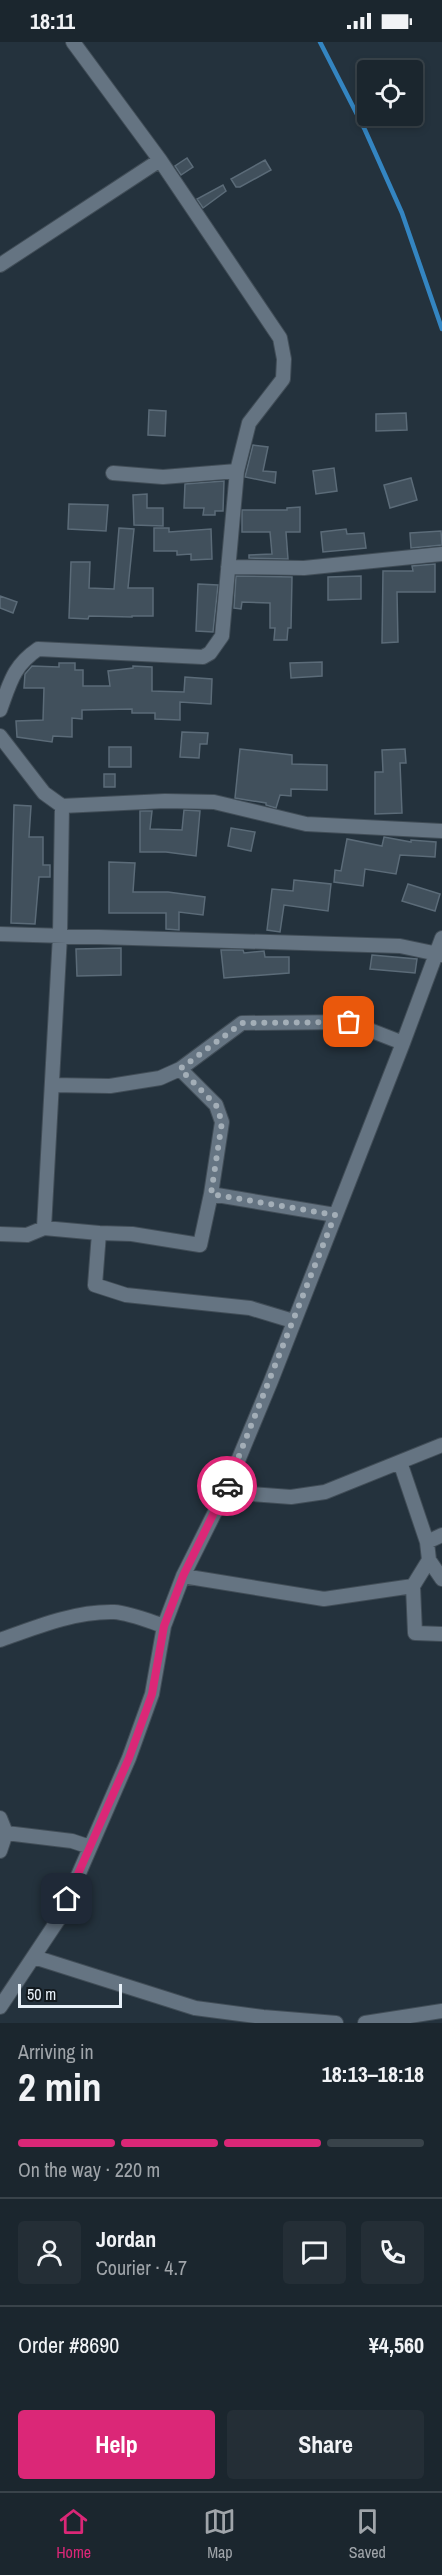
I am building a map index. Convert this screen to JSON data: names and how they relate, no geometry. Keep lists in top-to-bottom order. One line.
{"scale_bar":"50 m","page":{"status":"18:11","scale":"50 m","heading":["2 min","Arriving in","18:13–18:18"],"panel":["Jordan","Courier · 4.7","Order #8690","¥4,560"],"bar":"On the way · 220 m","buttons":["Help","Share"],"tabs":["Home","Map","Saved"]}}
